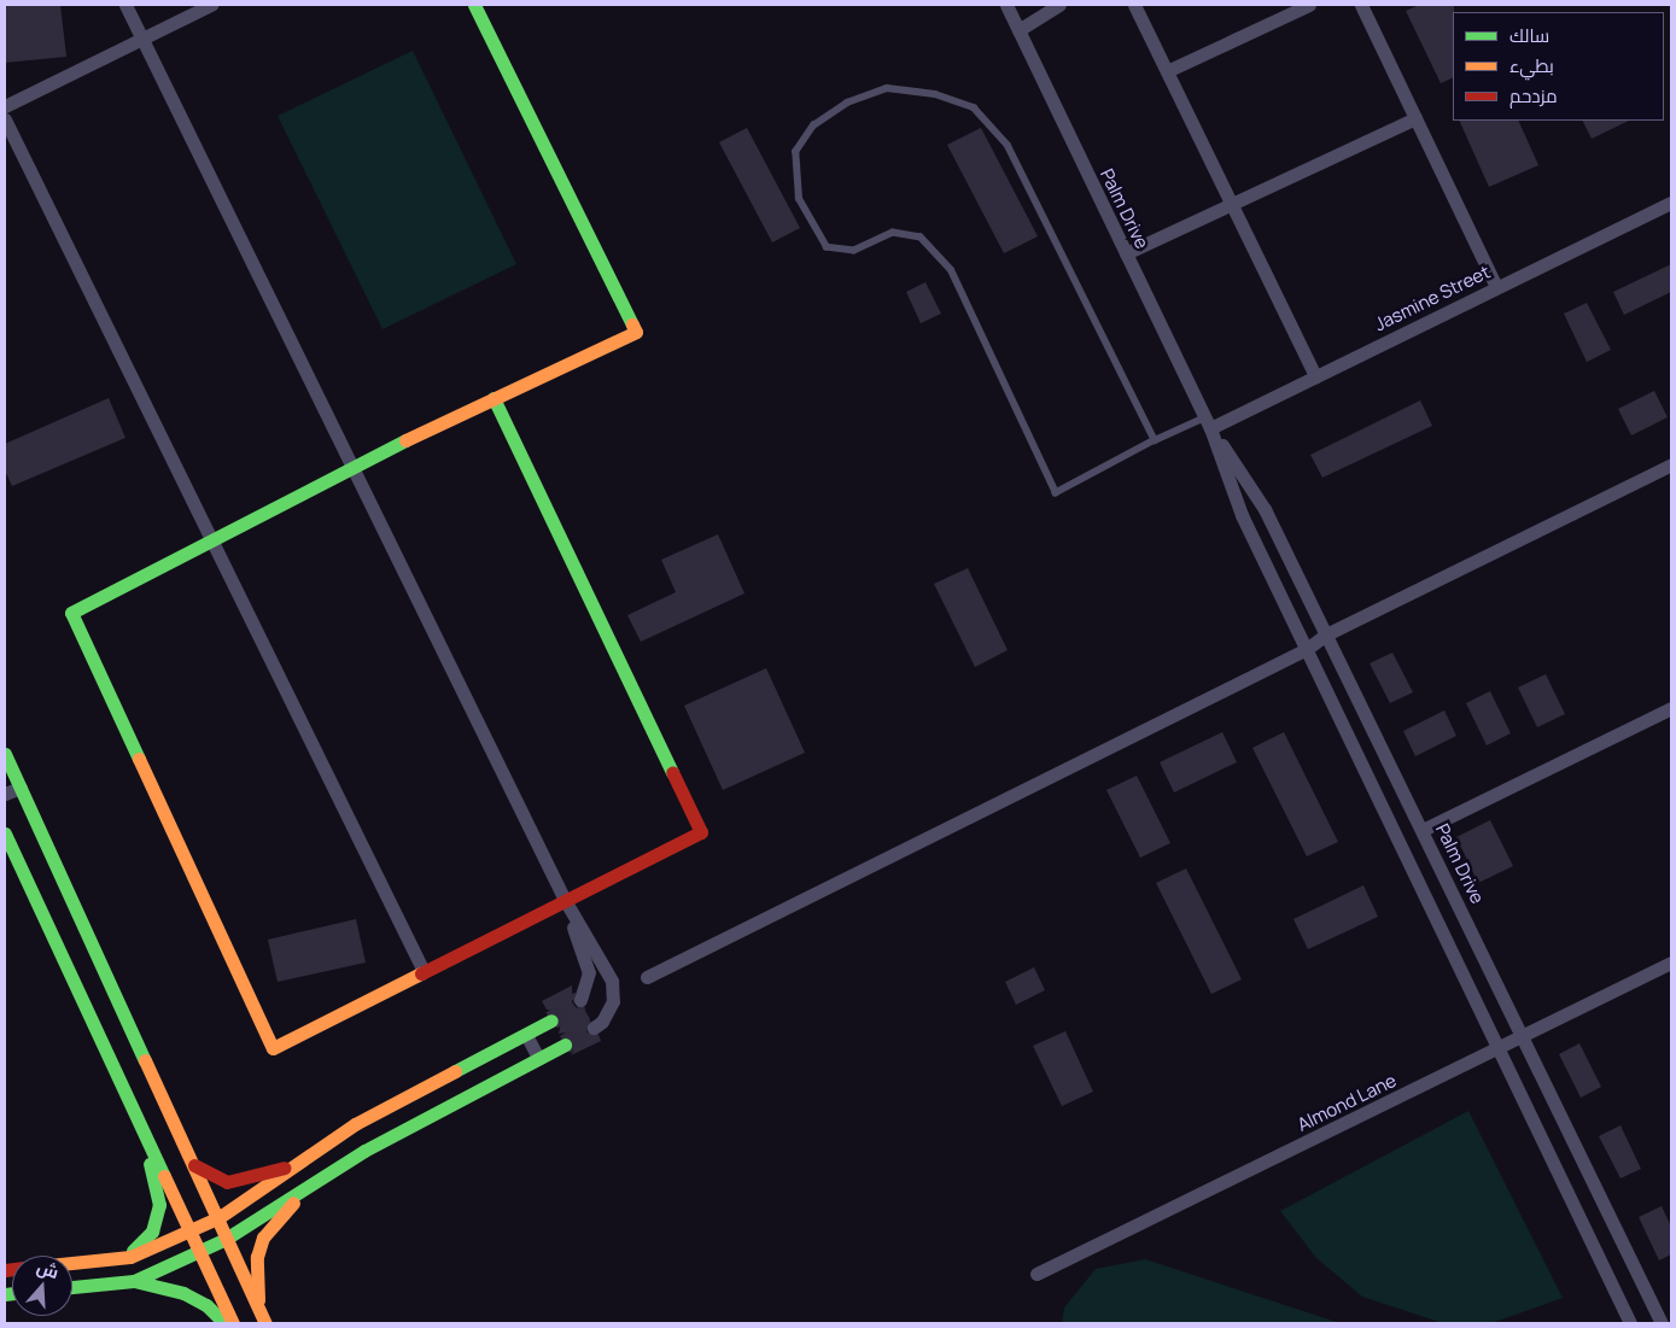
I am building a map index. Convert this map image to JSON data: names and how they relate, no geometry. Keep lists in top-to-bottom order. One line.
{"streets":{"street":["Palm Drive","Jasmine Street","Almond Lane"]},"crossings":[["Palm Drive","Jasmine Street"],["Palm Drive","Almond Lane"]],"legend":["سالك","بطيء","مزدحم"],"north":"top"}
